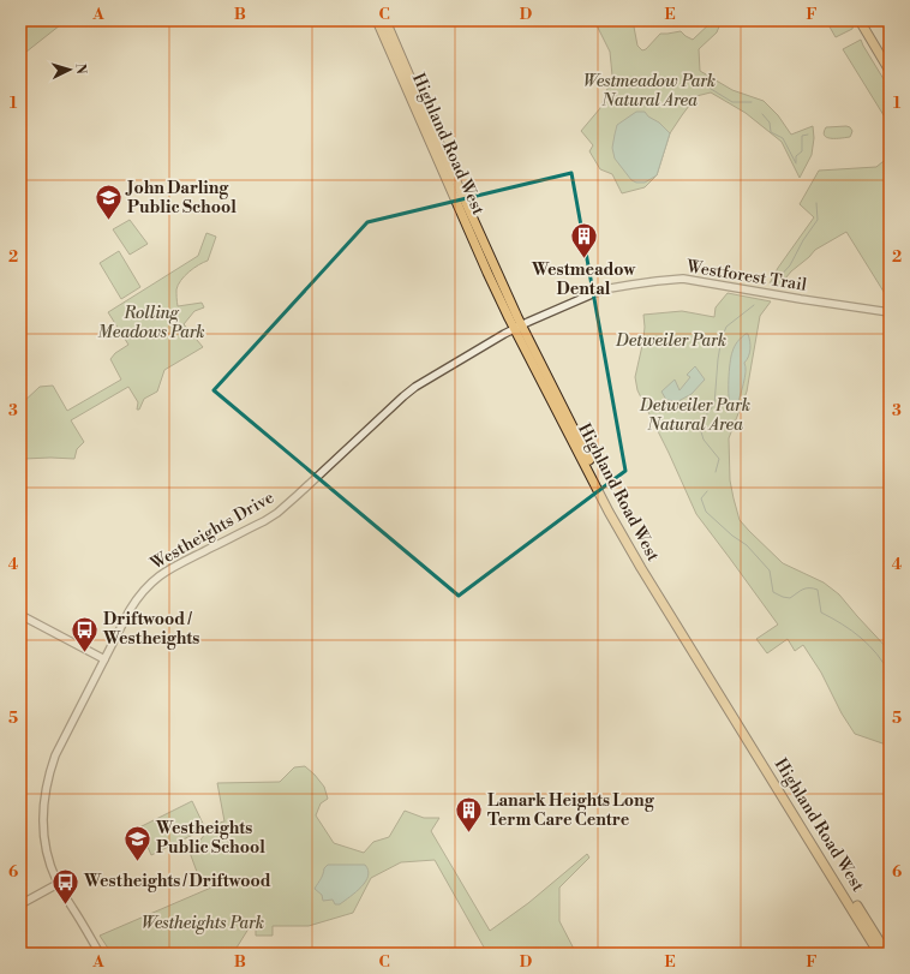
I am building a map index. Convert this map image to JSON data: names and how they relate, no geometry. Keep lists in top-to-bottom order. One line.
{"streets":{"main road":["Highland Road West"],"street":["Westforest Trail","Westheights Drive"]},"crossings":[["Highland Road West","Westforest Trail"],["Highland Road West","Westheights Drive"],["Westforest Trail","Westheights Drive"]],"parks":["Westmeadow Park Natural Area","Rolling Meadows Park","Detweiler Park","Detweiler Park Natural Area","Westheights Park"],"places":{"school or university":["John Darling Public School","Westheights Public School"],"building":["Westmeadow Dental","Lanark Heights Long Term Care Centre"],"bus stop":["Driftwood / Westheights","Westheights / Driftwood"]},"north":"right","grid":{"columns":["A","B","C","D","E","F"],"rows":["1","2","3","4","5","6"]}}
